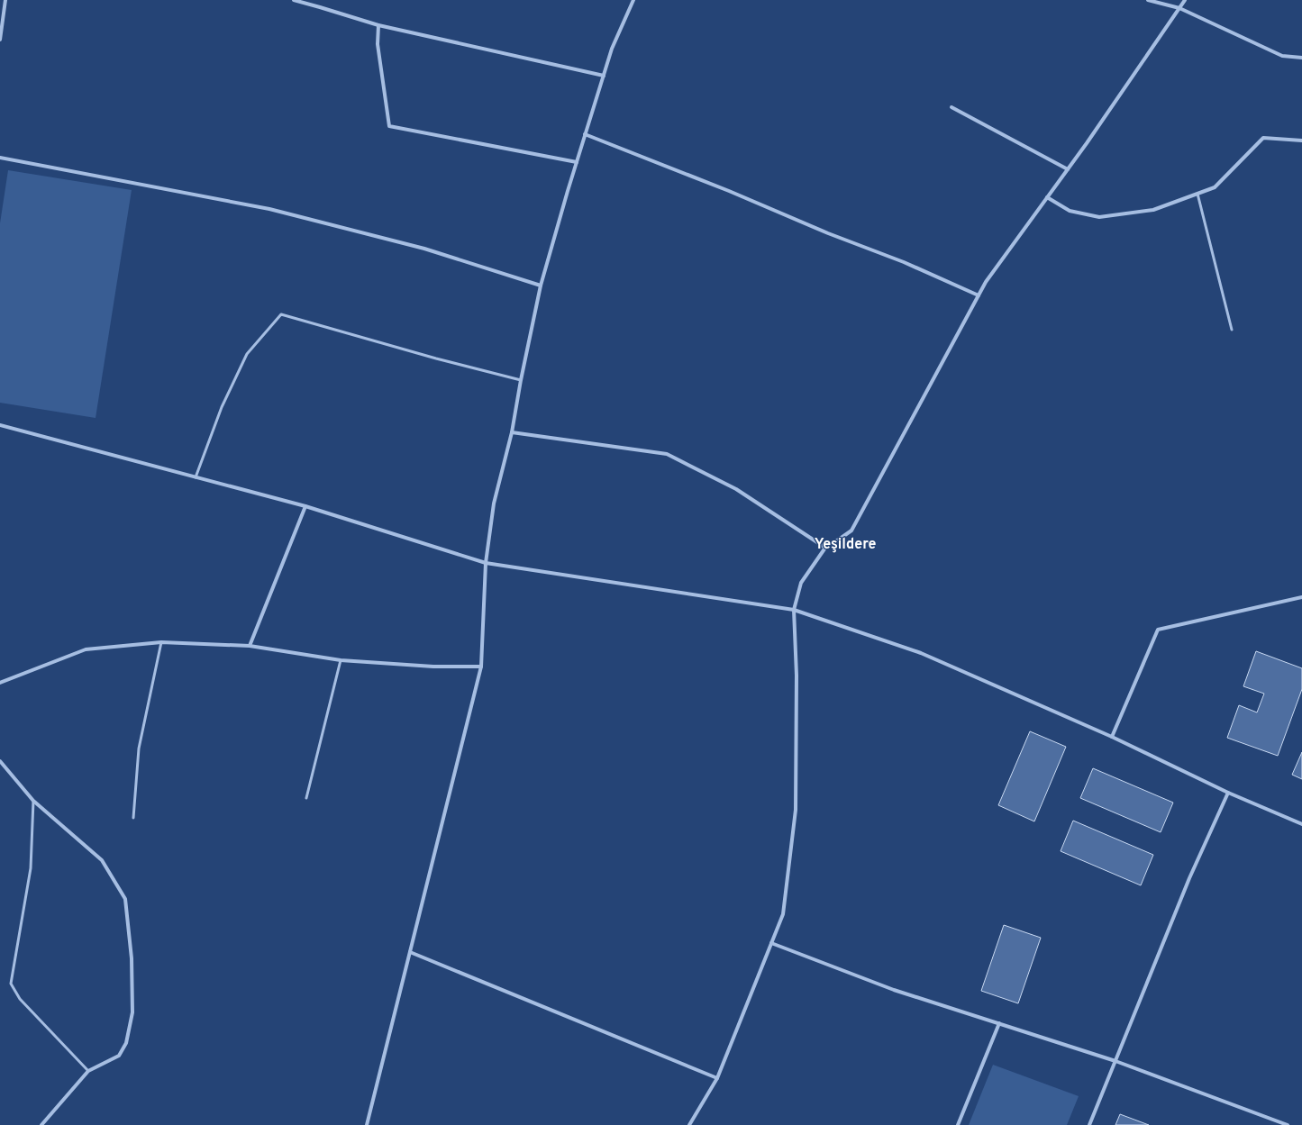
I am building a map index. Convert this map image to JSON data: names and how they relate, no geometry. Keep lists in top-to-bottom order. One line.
{"districts":["Yeşildere"]}
